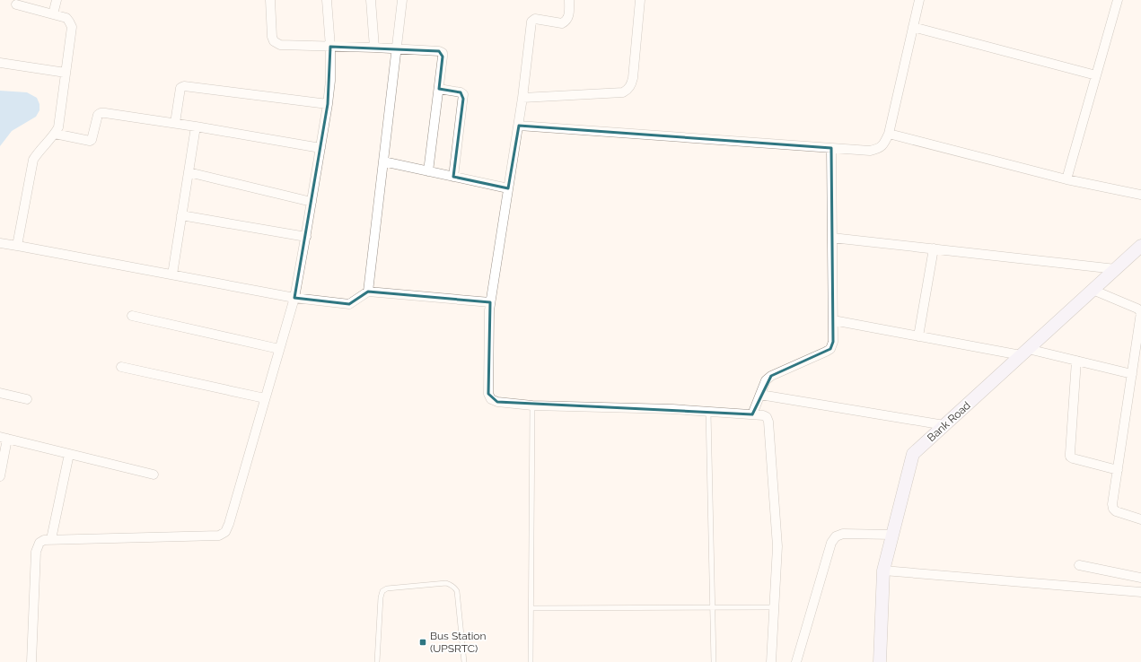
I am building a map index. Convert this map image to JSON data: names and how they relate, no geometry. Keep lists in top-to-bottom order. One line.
{"streets":{"street":["Bank Road"]},"places":{"transit":["Bus Station (UPSRTC)"]}}
